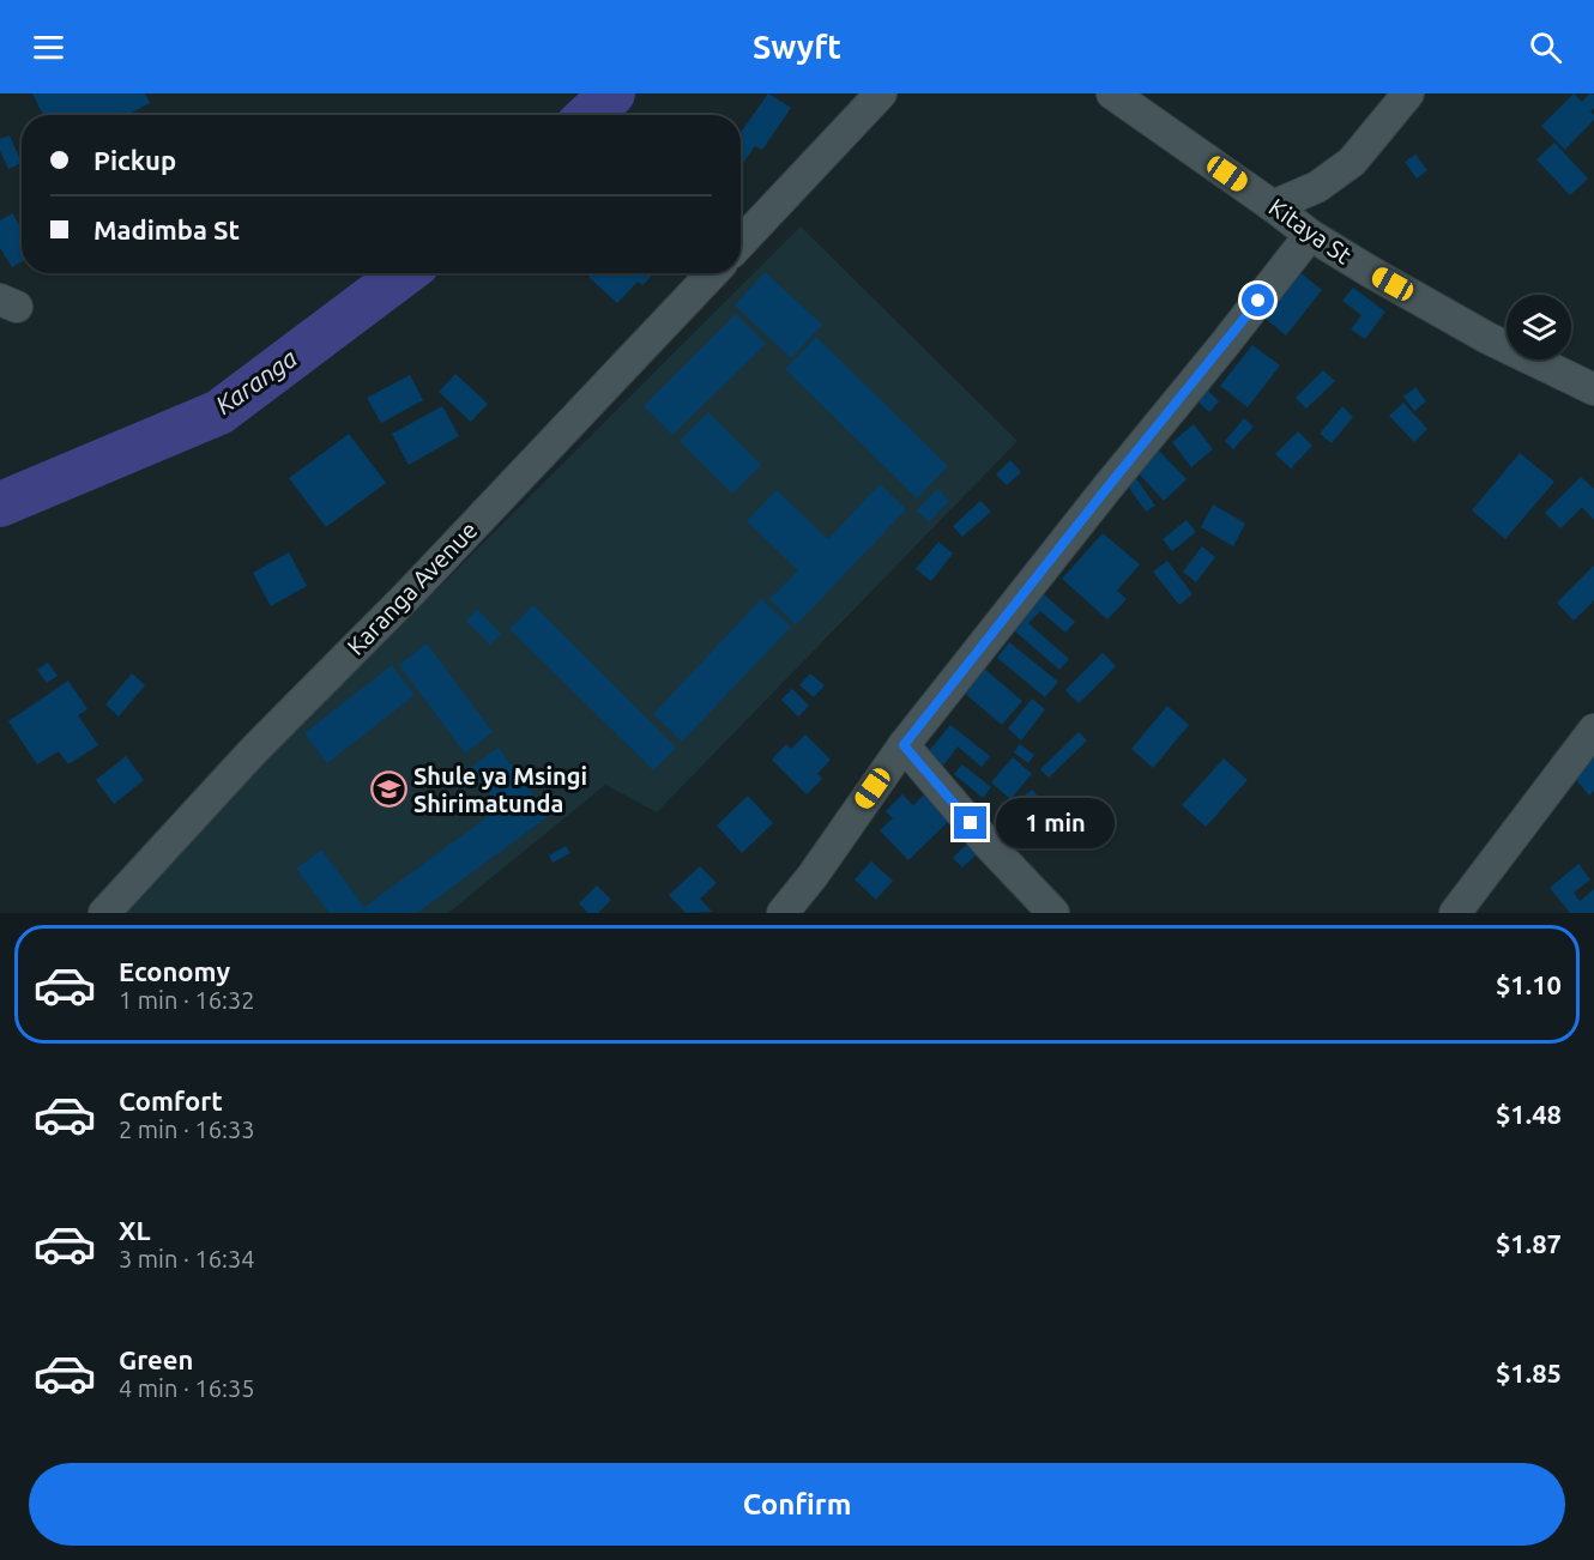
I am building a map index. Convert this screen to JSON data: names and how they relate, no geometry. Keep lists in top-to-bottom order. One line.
{"streets":{"street":["Kitaya St","Karanga Avenue"]},"water":["Karanga"],"places":{"school or university":["Shule ya Msingi Shirimatunda"]},"page":{"header":"Swyft","banner":["Pickup","Madimba St"],"bubble":"1 min","list":[{"name":"Economy","note":"1 min · 16:32","value":"$1.10"},{"name":"Comfort","note":"2 min · 16:33","value":"$1.48"},{"name":"XL","note":"3 min · 16:34","value":"$1.87"},{"name":"Green","note":"4 min · 16:35","value":"$1.85"}],"buttons":"Confirm"}}
